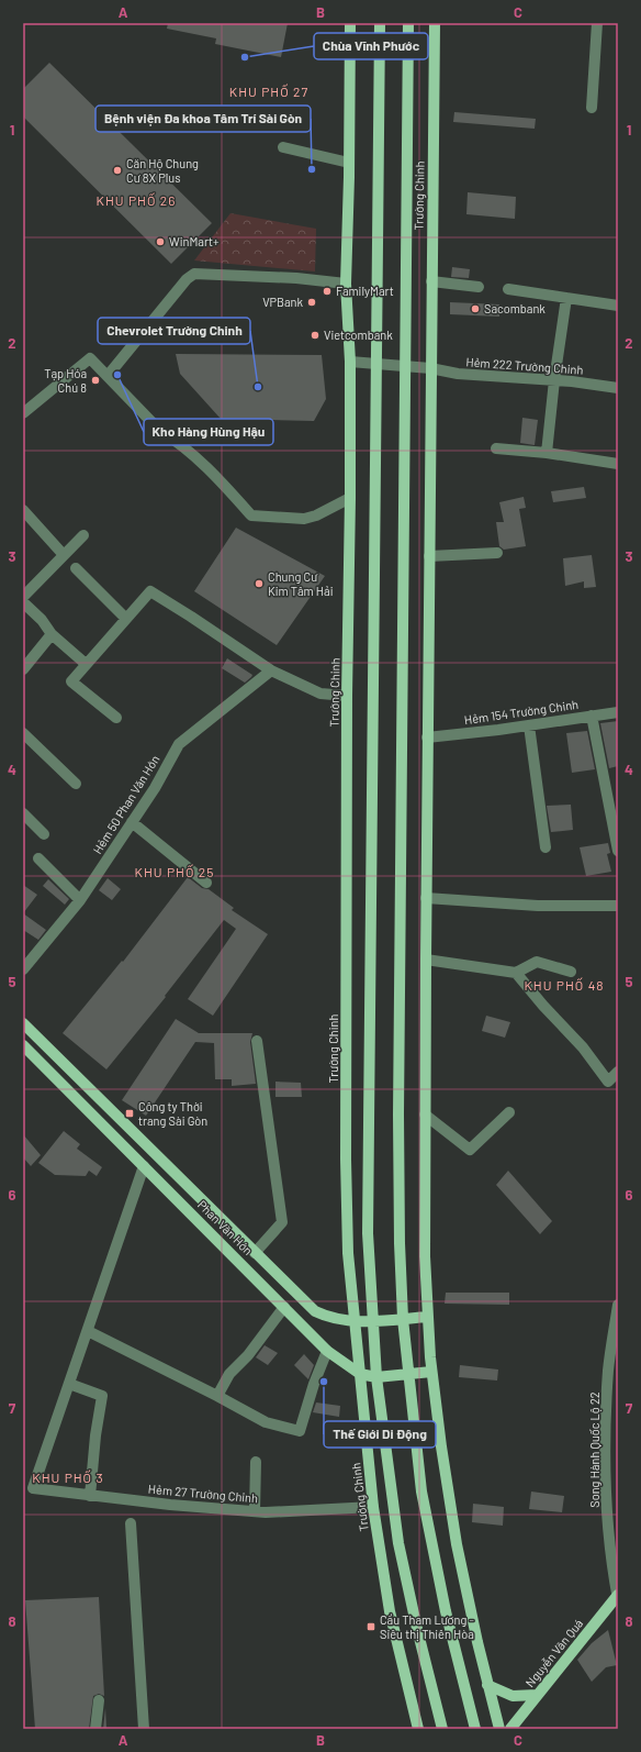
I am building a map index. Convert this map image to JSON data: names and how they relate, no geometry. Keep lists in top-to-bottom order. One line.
{"streets":{"main road":["Trường Chinh","Phan Văn Hớn","Nguyễn Văn Quá"],"street":["Hẻm 222 Trường Chinh","Hẻm 154 Trường Chinh","Hẻm 50 Phan Văn Hớn","Song Hành Quốc Lộ 22","Hẻm 27 Trường Chinh"]},"crossings":[["Trường Chinh","Hẻm 222 Trường Chinh"],["Trường Chinh","Hẻm 154 Trường Chinh"],["Trường Chinh","Phan Văn Hớn"],["Trường Chinh","Hẻm 27 Trường Chinh"],["Song Hành Quốc Lộ 22","Nguyễn Văn Quá"]],"districts":["KHU PHỐ 27","KHU PHỐ 26","KHU PHỐ 25","KHU PHỐ 48","KHU PHỐ 3"],"places":{"other":["Chùa Vĩnh Phước","Bệnh viện Đa khoa Tâm Trí Sài Gòn","Căn Hộ Chung Cư 8X Plus","WinMart+","FamilyMart","VPBank","Sacombank","Vietcombank","Kho Hàng Hùng Hậu","Tạp Hóa Chú 8","Chevrolet Trường Chinh","Chung Cư Kim Tâm Hải","Thế Giới Di Động"],"transit":["Công ty Thời trang Sài Gòn","Cầu Tham Lương - Siêu thị Thiên Hòa"]},"grid":{"columns":["A","B","C"],"rows":["1","2","3","4","5","6","7","8"]}}
